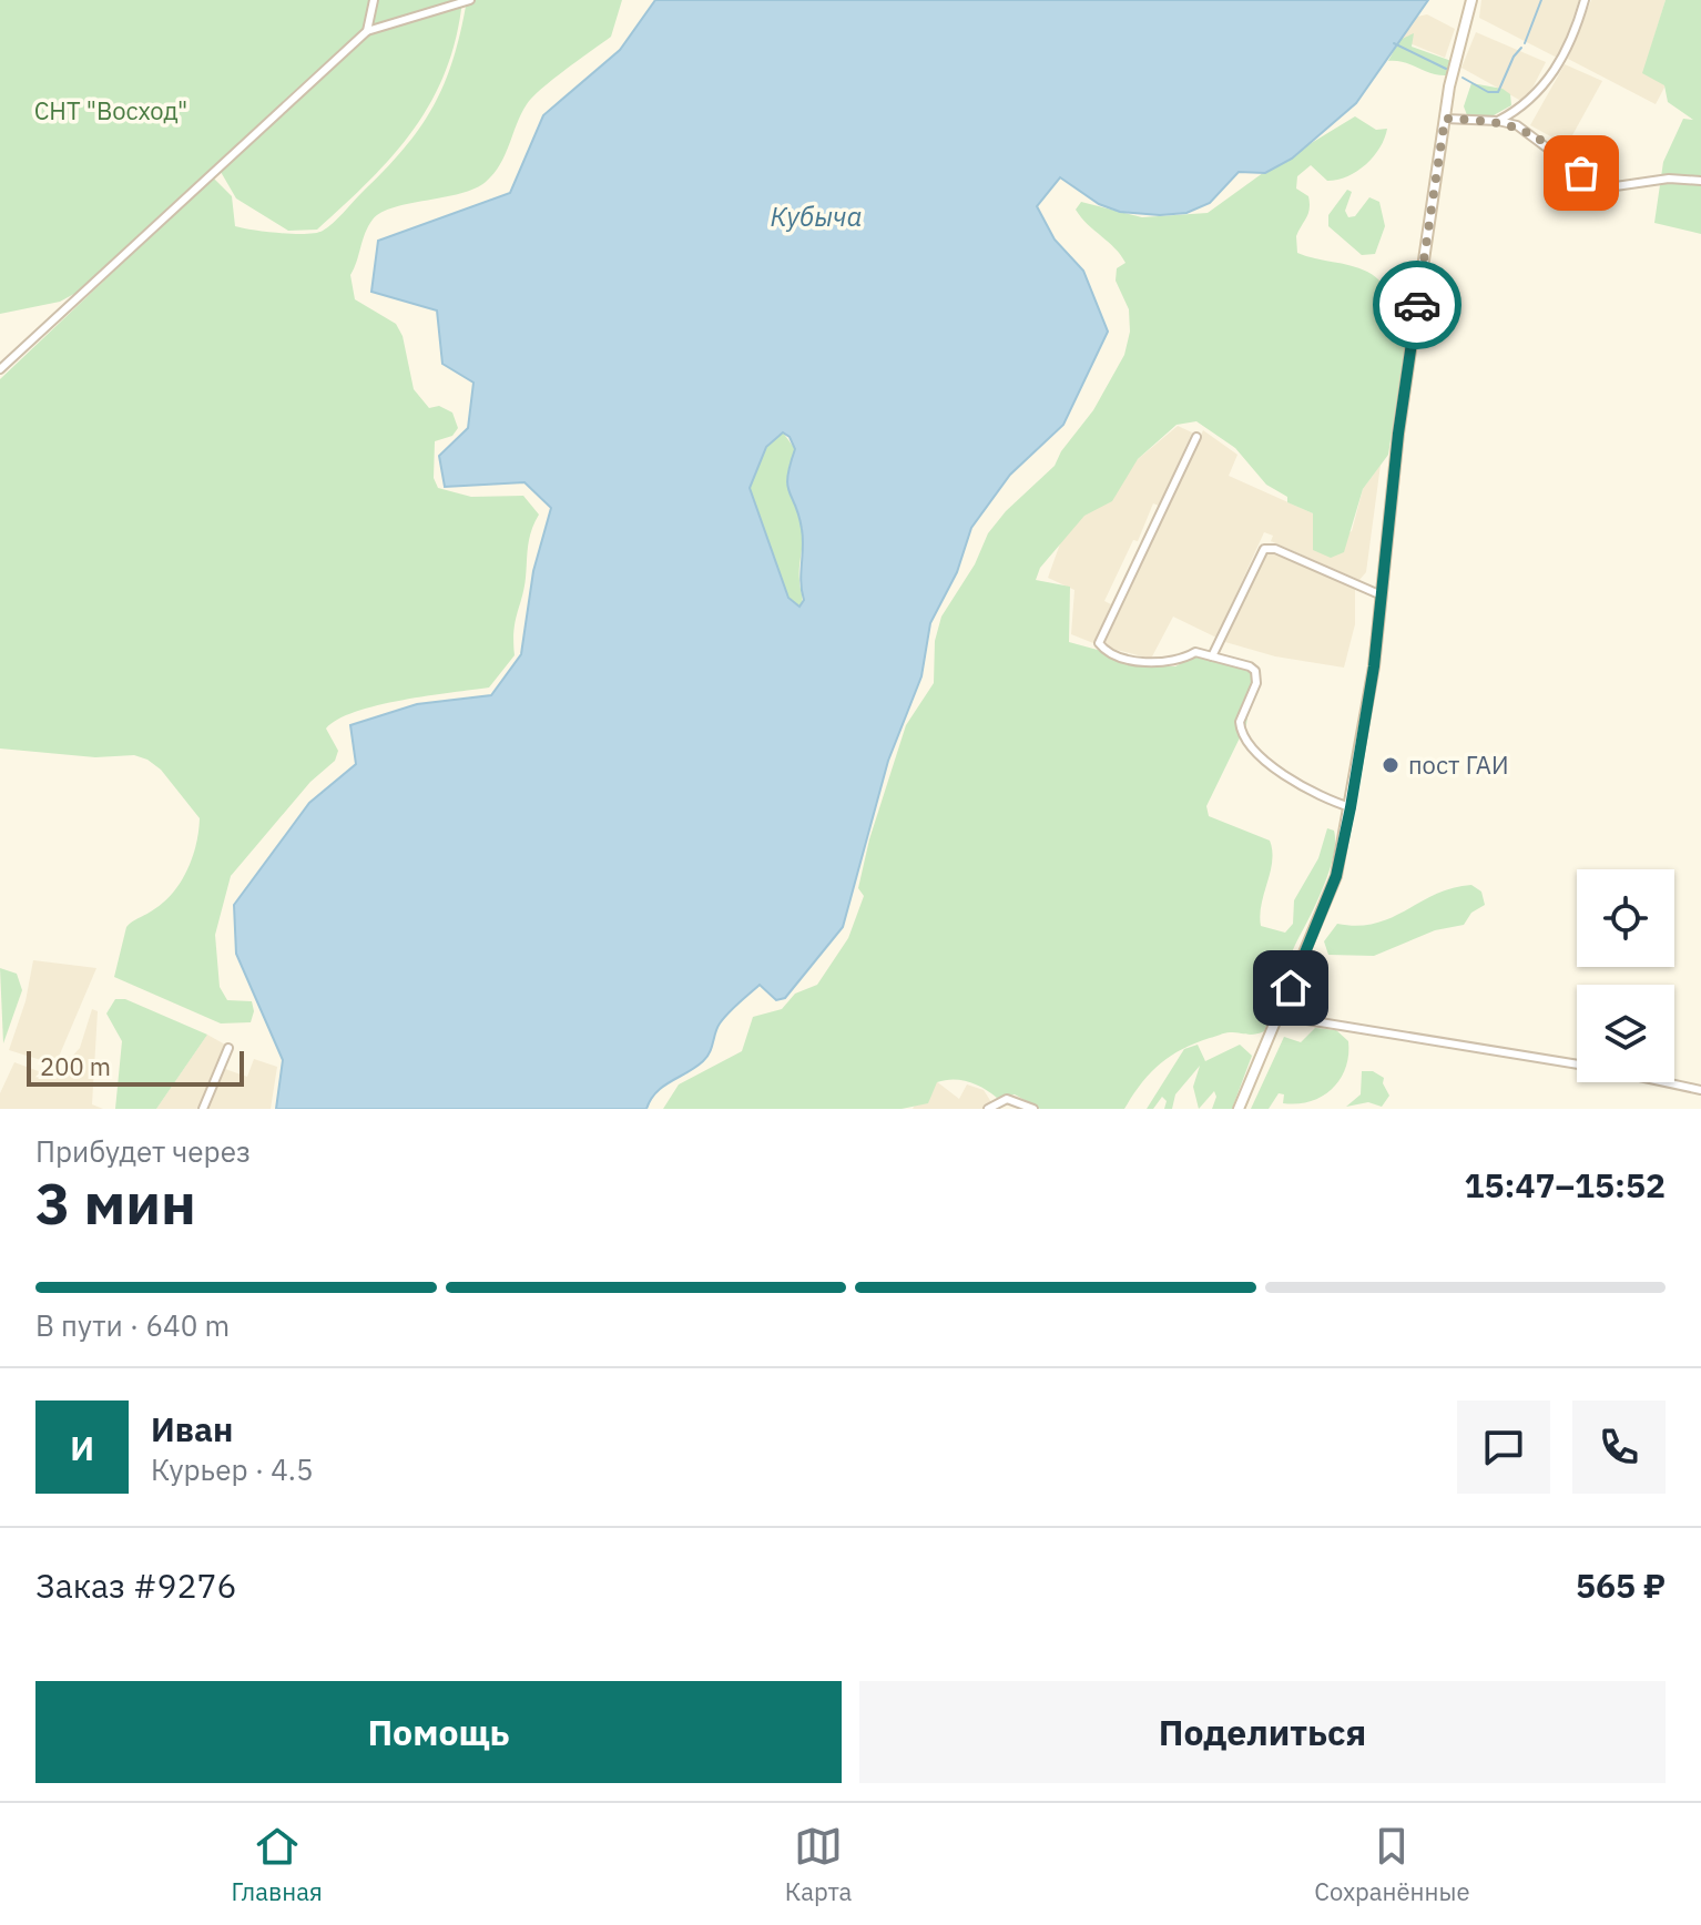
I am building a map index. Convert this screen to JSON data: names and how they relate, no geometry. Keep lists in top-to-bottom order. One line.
{"water":["Кубыча"],"parks":["СНТ \"Восход\""],"places":["пост ГАИ"],"scale_bar":"200 m","page":{"scale":"200 m","heading":["3 мин","Прибудет через","15:47–15:52"],"panel":["Иван","Курьер · 4.5","Заказ #9276","565 ₽"],"bar":"В пути · 640 m","round":"И","buttons":["Помощь","Поделиться"],"tabs":["Главная","Карта","Сохранённые"]}}
